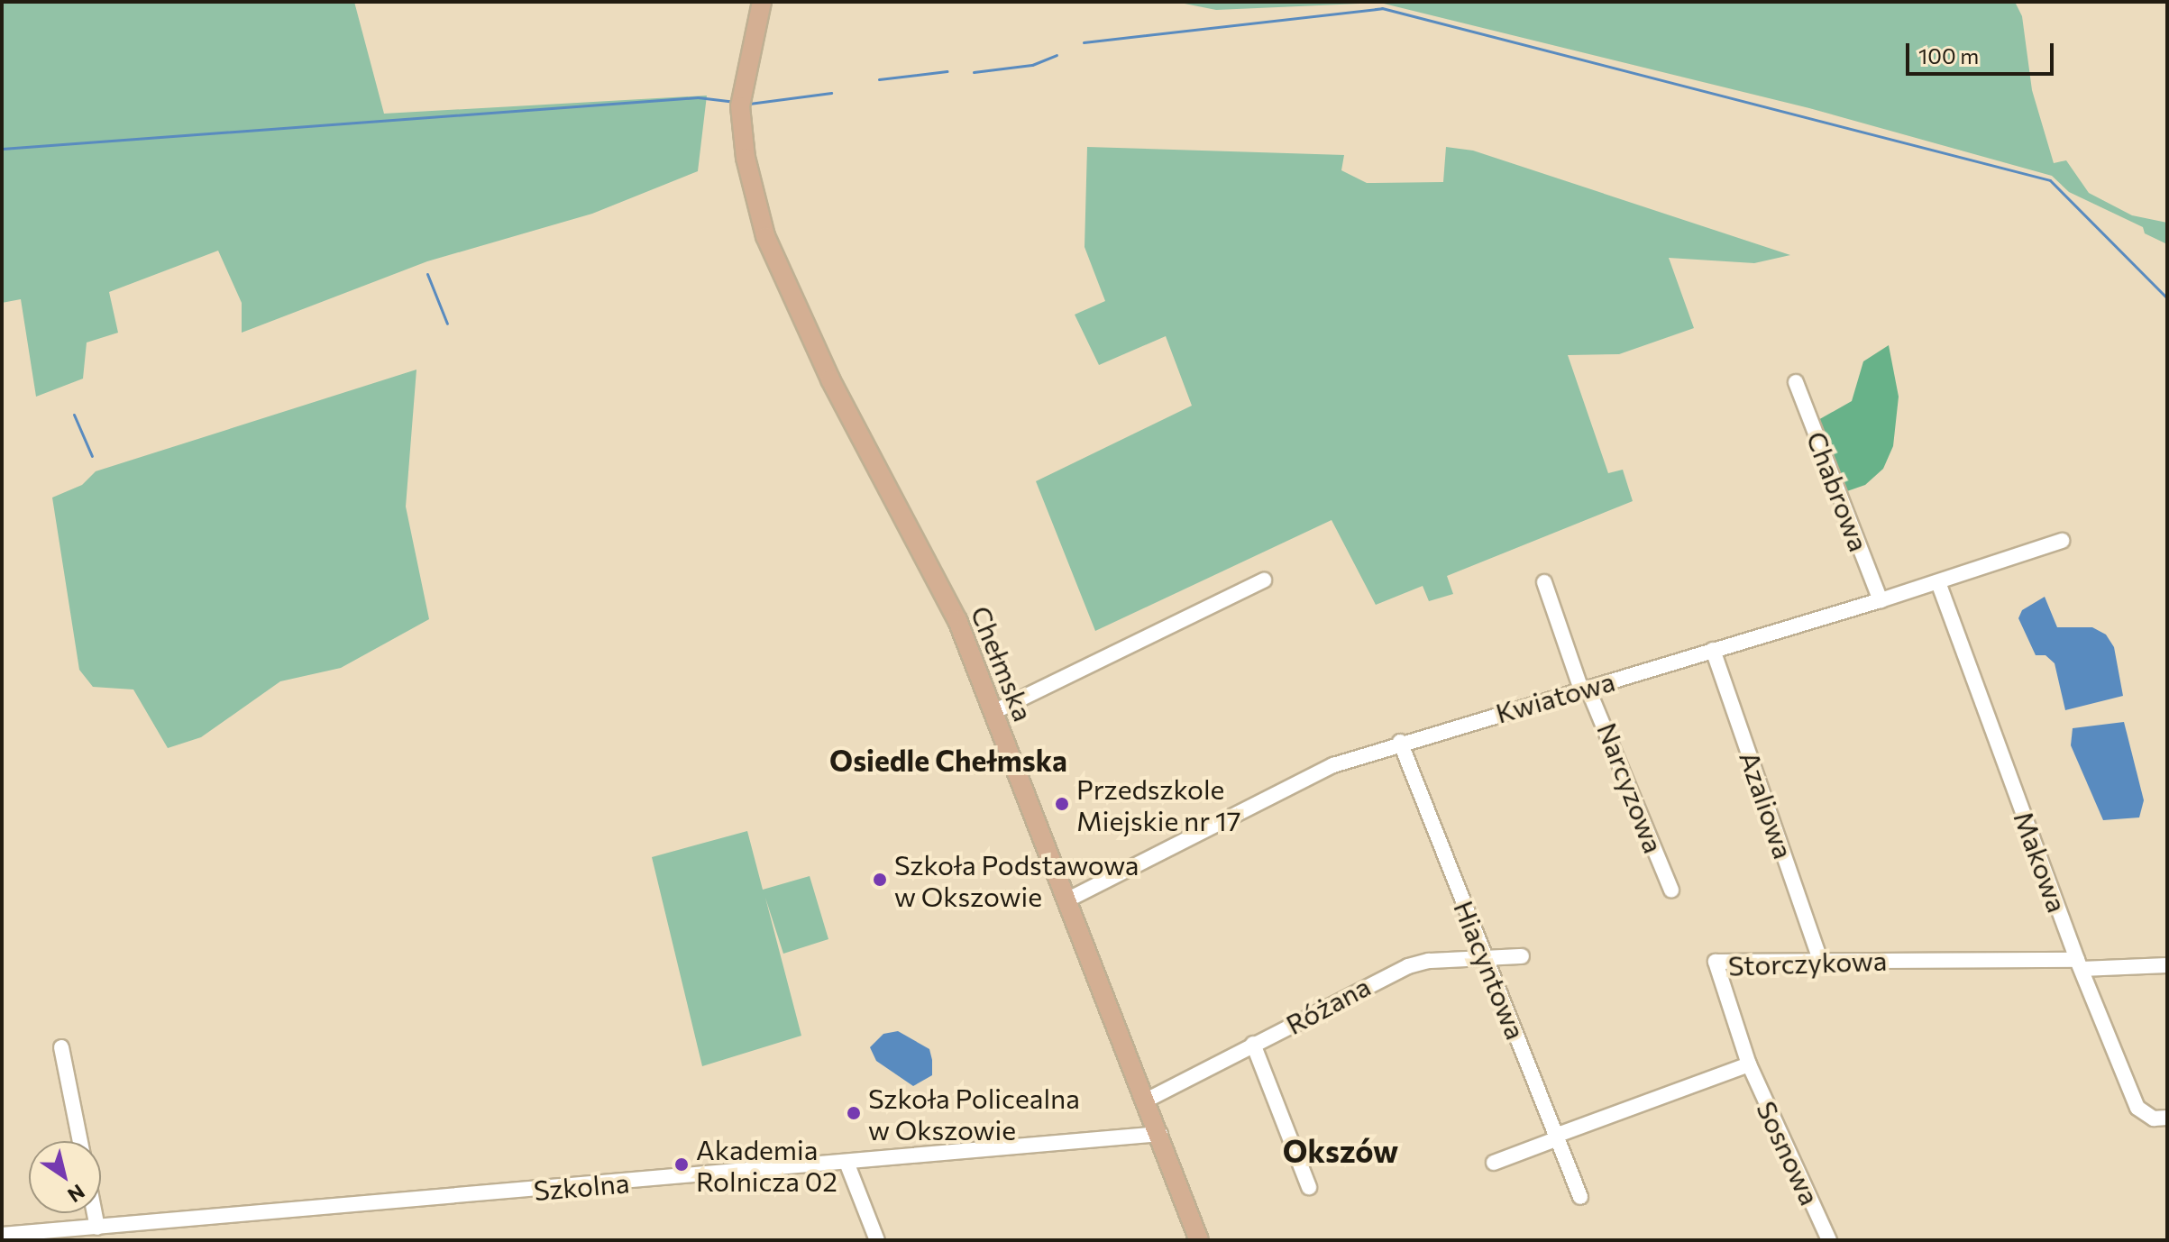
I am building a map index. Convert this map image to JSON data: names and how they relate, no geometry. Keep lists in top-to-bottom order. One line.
{"streets":{"main road":["Chełmska"],"street":["Chabrowa","Kwiatowa","Narcyzowa","Azaliowa","Makowa","Storczykowa","Hiacyntowa","Różana","Sosnowa","Szkolna"]},"crossings":[["Chabrowa","Kwiatowa"],["Chełmska","Kwiatowa"],["Chełmska","Różana"],["Chełmska","Szkolna"],["Kwiatowa","Narcyzowa"],["Kwiatowa","Azaliowa"],["Kwiatowa","Makowa"],["Kwiatowa","Hiacyntowa"],["Azaliowa","Storczykowa"],["Makowa","Storczykowa"],["Storczykowa","Sosnowa"],["Hiacyntowa","Różana"]],"districts":["Osiedle Chełmska","Okszów"],"places":["Przedszkole Miejskie nr 17","Szkoła Podstawowa w Okszowie","Szkoła Policealna w Okszowie","Akademia Rolnicza 02"],"scale_bar":"100 m","north":"bottom right"}
